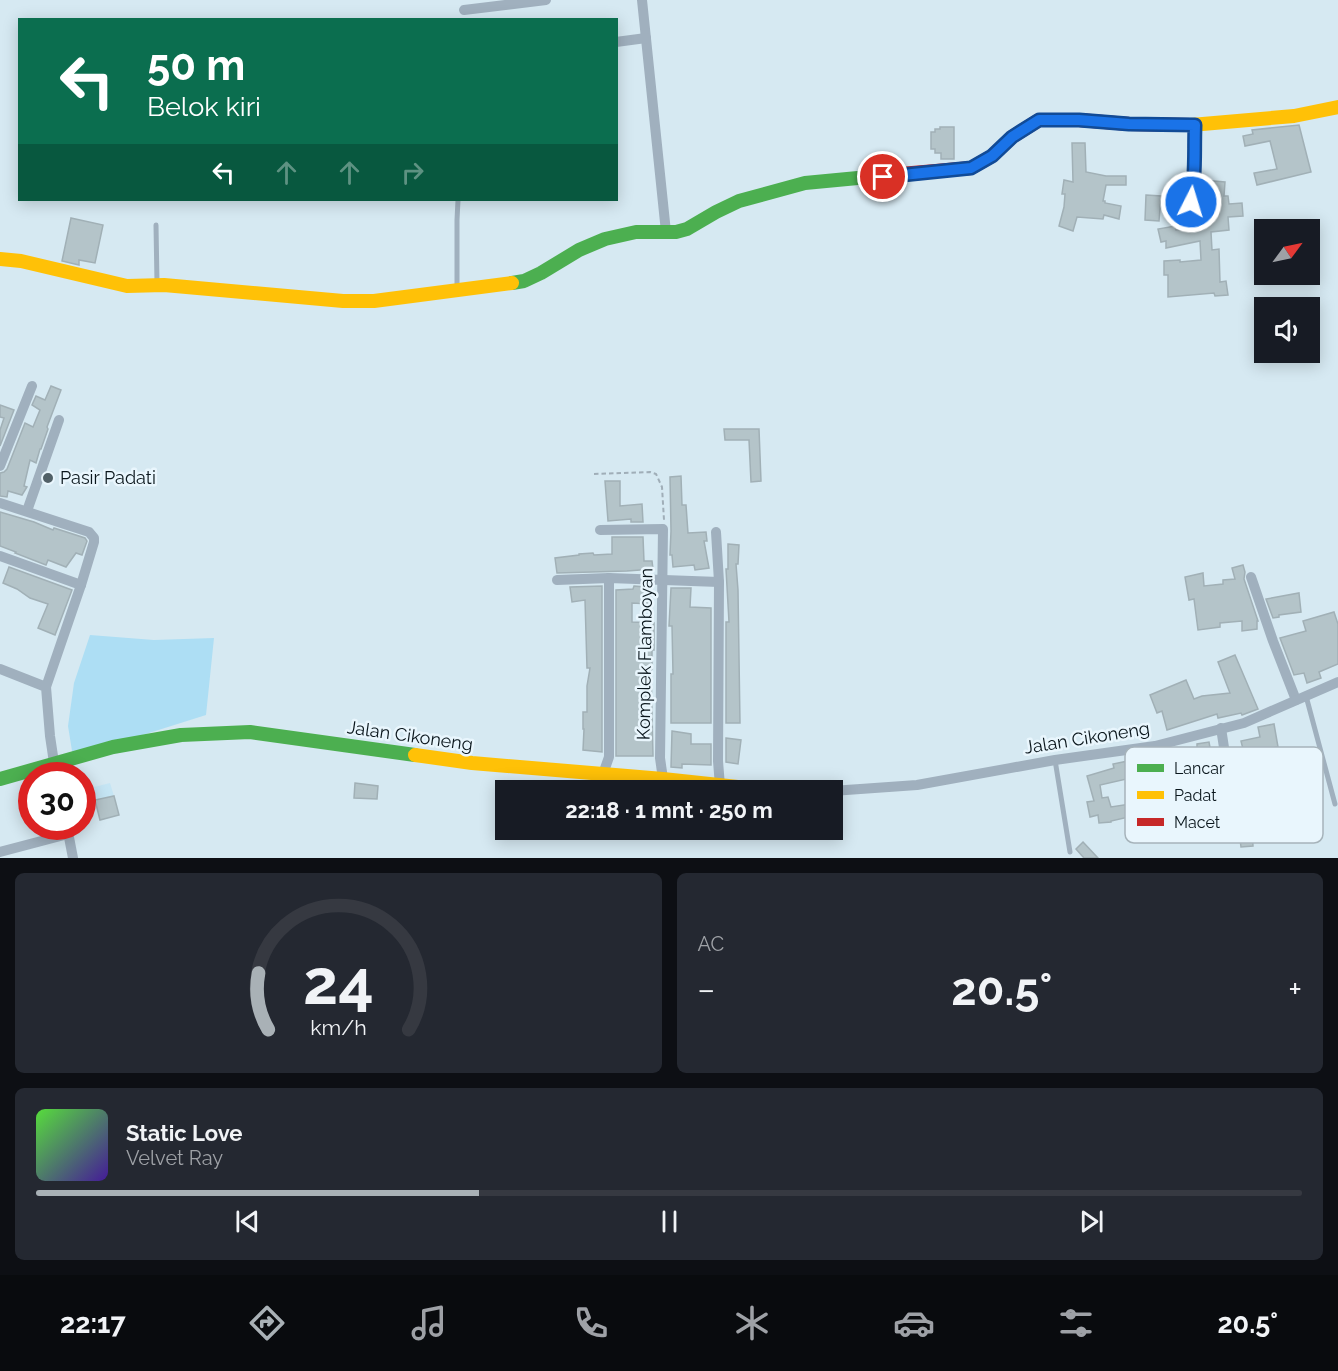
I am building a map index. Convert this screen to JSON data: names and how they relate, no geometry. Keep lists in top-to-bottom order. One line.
{"streets":{"street":["Komplek Flamboyan","Jalan Cikoneng"]},"crossings":[["Komplek Flamboyan","Jalan Cikoneng"]],"places":["Pasir Padati"],"legend":["Lancar","Padat","Macet"],"north":"top right","page":{"turn":["50 m","Belok kiri"],"limit":"30","trip":"22:18 · 1 mnt · 250 m","tile":"AC","heat":["−","20.5°","+"],"song":["Static Love","Velvet Ray"],"tabs":["22:17","20.5°"],"gauge":["24","km/h"]}}
